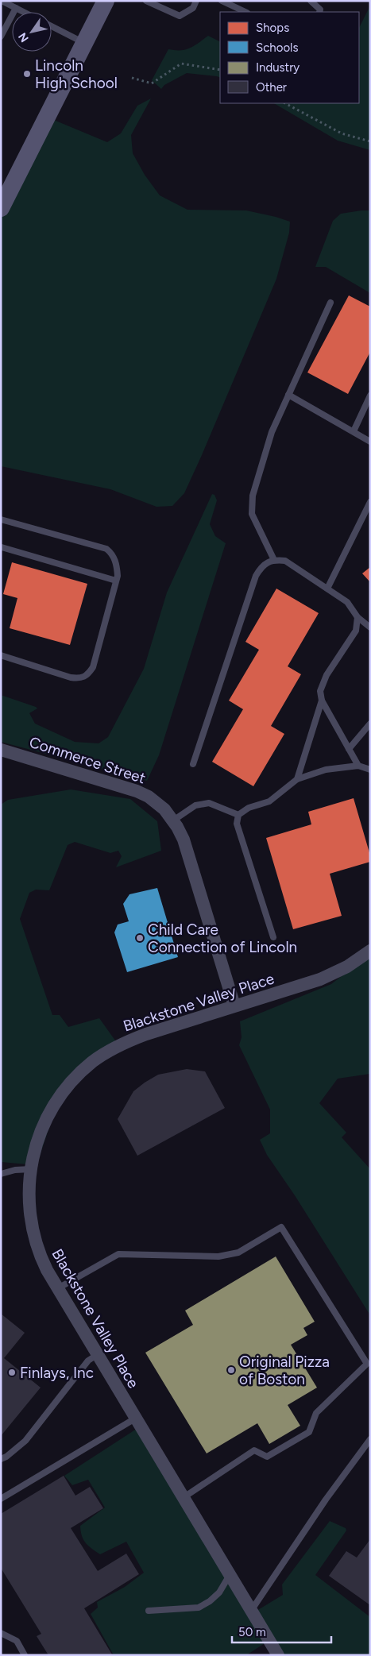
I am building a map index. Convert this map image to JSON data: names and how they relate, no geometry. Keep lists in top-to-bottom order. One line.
{"streets":{"street":["Commerce Street","Blackstone Valley Place"]},"crossings":[["Commerce Street","Blackstone Valley Place"]],"places":["Lincoln High School","Child Care Connection of Lincoln","Original Pizza of Boston","Finlays, Inc"],"legend":["Shops","Schools","Industry","Other"],"scale_bar":"50 m","north":"bottom left"}
